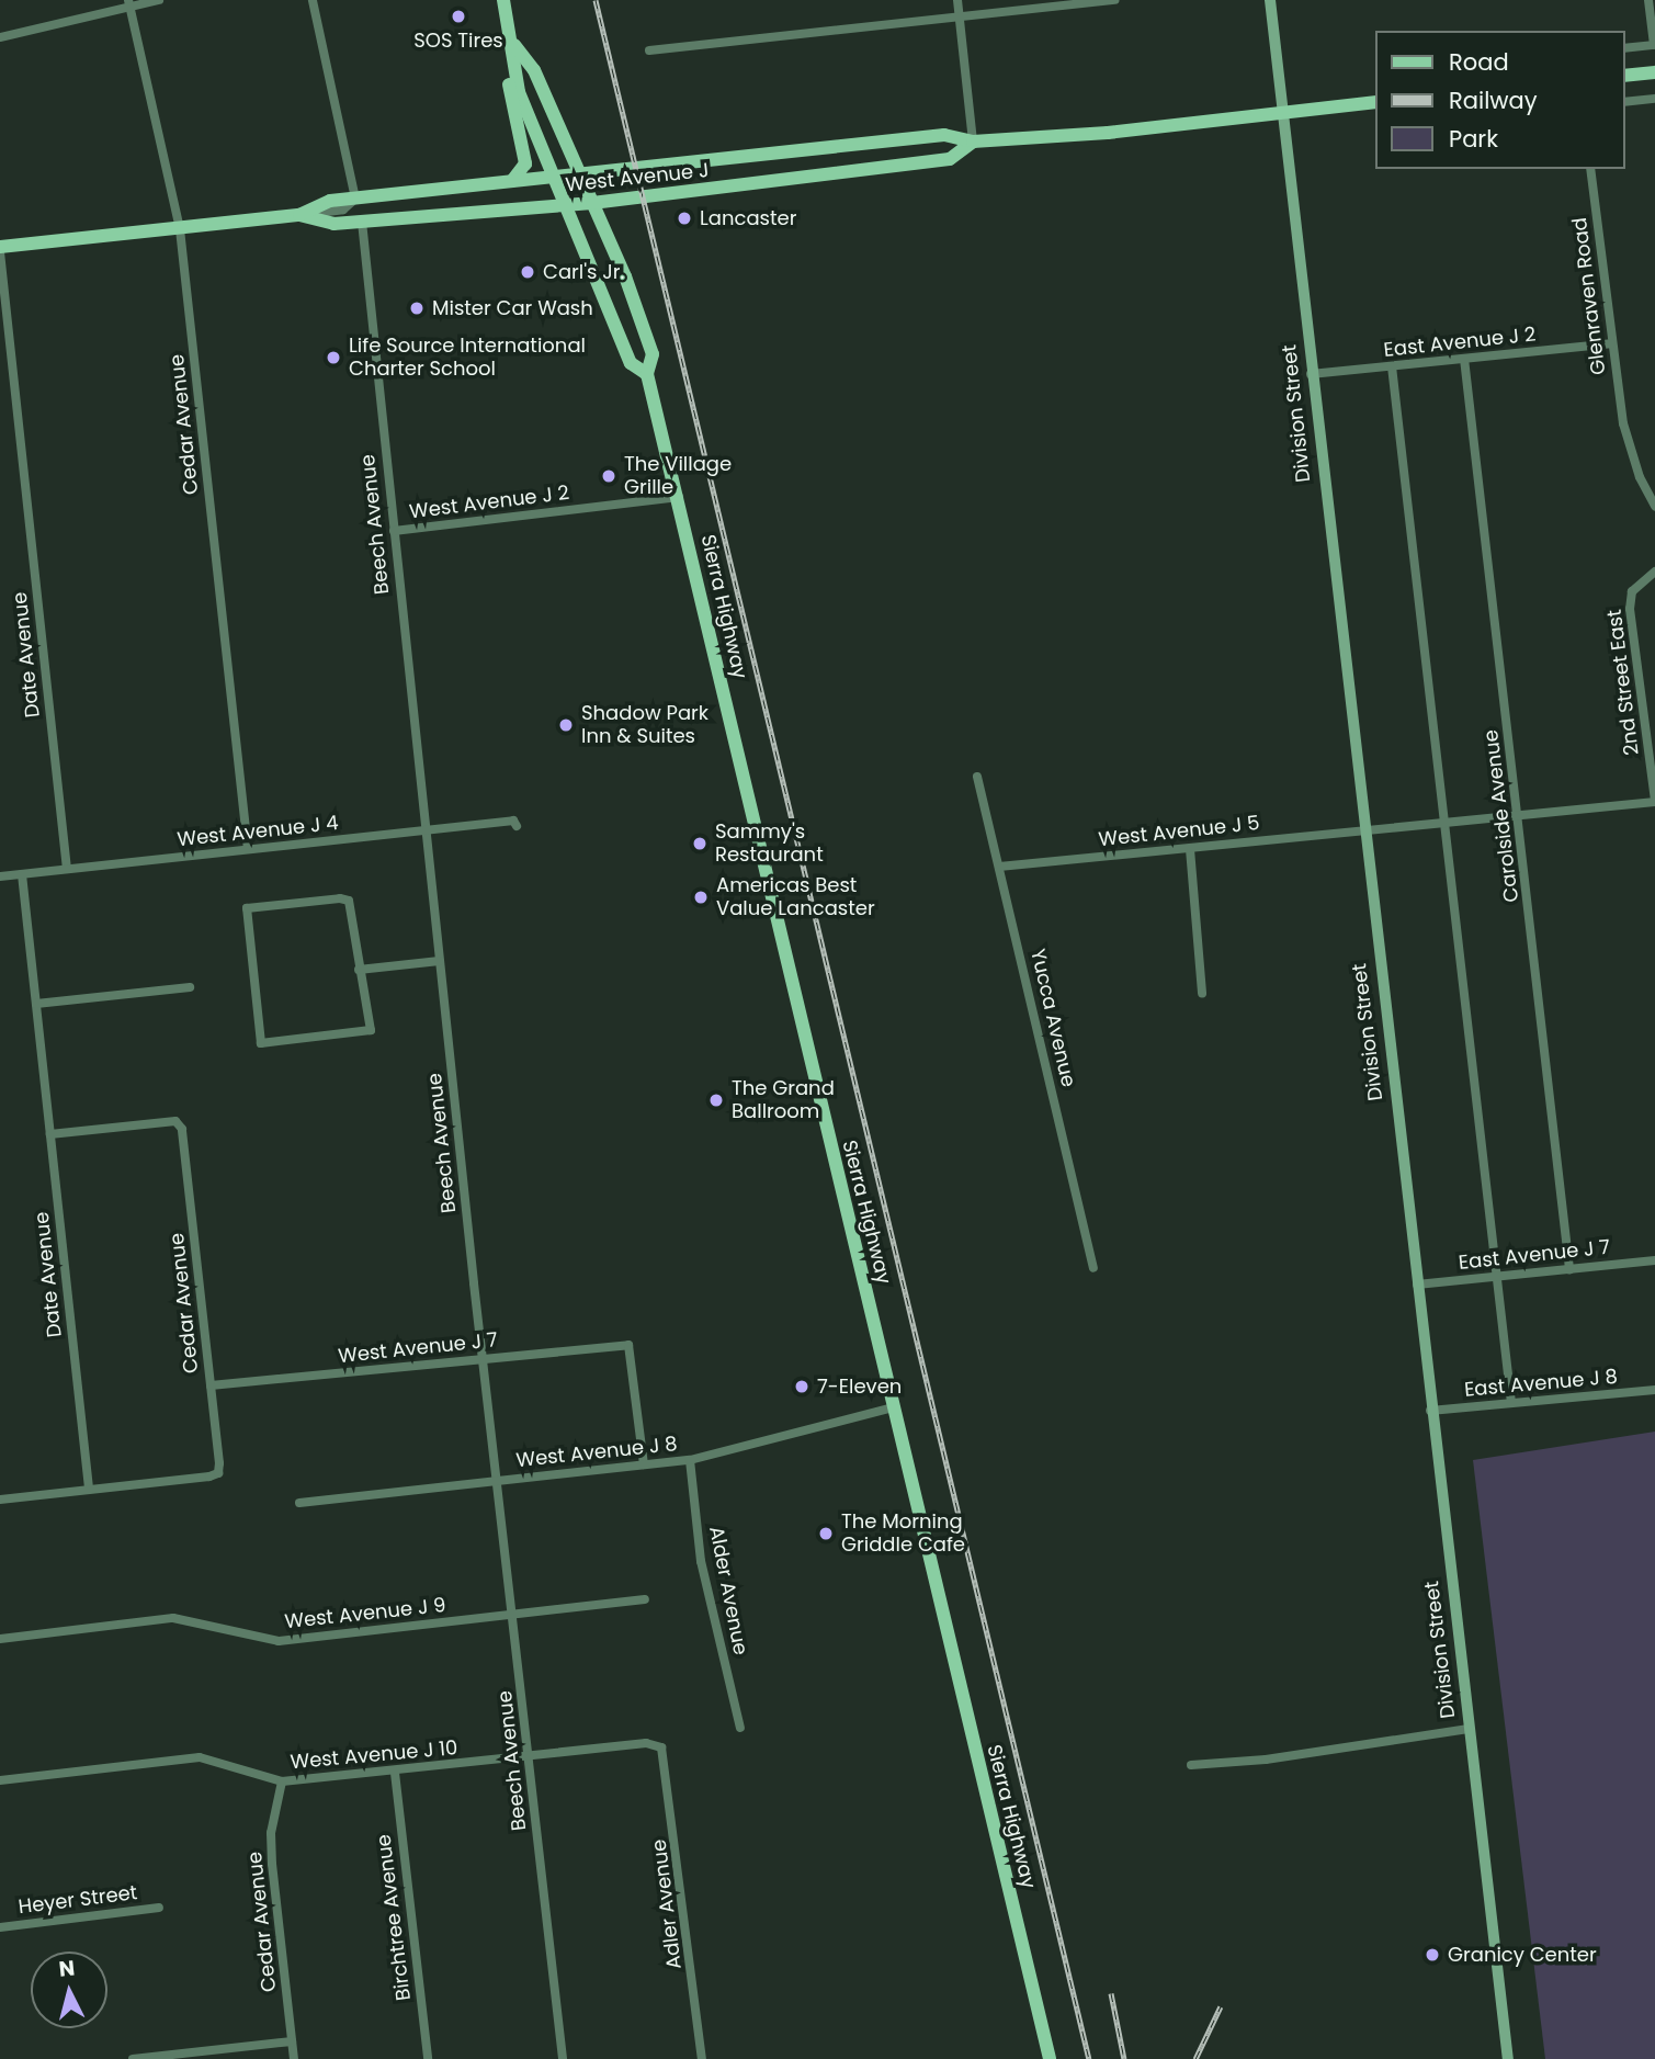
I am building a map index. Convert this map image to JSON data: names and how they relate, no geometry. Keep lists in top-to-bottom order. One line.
{"streets":{"main road":["West Avenue J","Division Street","Sierra Highway"],"street":["Glenraven Road","East Avenue J 2","Cedar Avenue","West Avenue J 2","Beech Avenue","Date Avenue","2nd Street East","Carolside Avenue","West Avenue J 4","West Avenue J 5","Yucca Avenue","East Avenue J 7","West Avenue J 7","East Avenue J 8","West Avenue J 8","Alder Avenue","West Avenue J 9","West Avenue J 10","Heyer Street","Adler Avenue","Birchtree Avenue"]},"crossings":[["West Avenue J","Division Street"],["West Avenue J","Cedar Avenue"],["West Avenue J","Beech Avenue"],["West Avenue J","Sierra Highway"],["Glenraven Road","East Avenue J 2"],["East Avenue J 2","Division Street"],["East Avenue J 2","Carolside Avenue"],["Division Street","West Avenue J 5"],["Division Street","East Avenue J 7"],["Division Street","East Avenue J 8"],["Cedar Avenue","Date Avenue"],["Cedar Avenue","West Avenue J 4"],["Cedar Avenue","West Avenue J 7"],["Cedar Avenue","West Avenue J 10"],["West Avenue J 2","Beech Avenue"],["West Avenue J 2","Sierra Highway"],["Beech Avenue","West Avenue J 4"],["Beech Avenue","West Avenue J 7"],["Beech Avenue","West Avenue J 8"],["Beech Avenue","West Avenue J 9"],["Beech Avenue","West Avenue J 10"],["Sierra Highway","West Avenue J 8"],["Date Avenue","West Avenue J 4"],["2nd Street East","West Avenue J 5"],["Carolside Avenue","West Avenue J 5"],["Carolside Avenue","East Avenue J 7"],["West Avenue J 5","Yucca Avenue"],["West Avenue J 7","West Avenue J 8"],["West Avenue J 8","Alder Avenue"],["West Avenue J 10","Adler Avenue"],["West Avenue J 10","Birchtree Avenue"]],"places":["SOS Tires","Lancaster","Carl's Jr.","Mister Car Wash","Life Source International Charter School","The Village Grille","Shadow Park Inn & Suites","Sammy's Restaurant","Americas Best Value Lancaster","The Grand Ballroom","7-Eleven","The Morning Griddle Cafe","Granicy Center"],"legend":["Road","Railway","Park"],"north":"top"}
